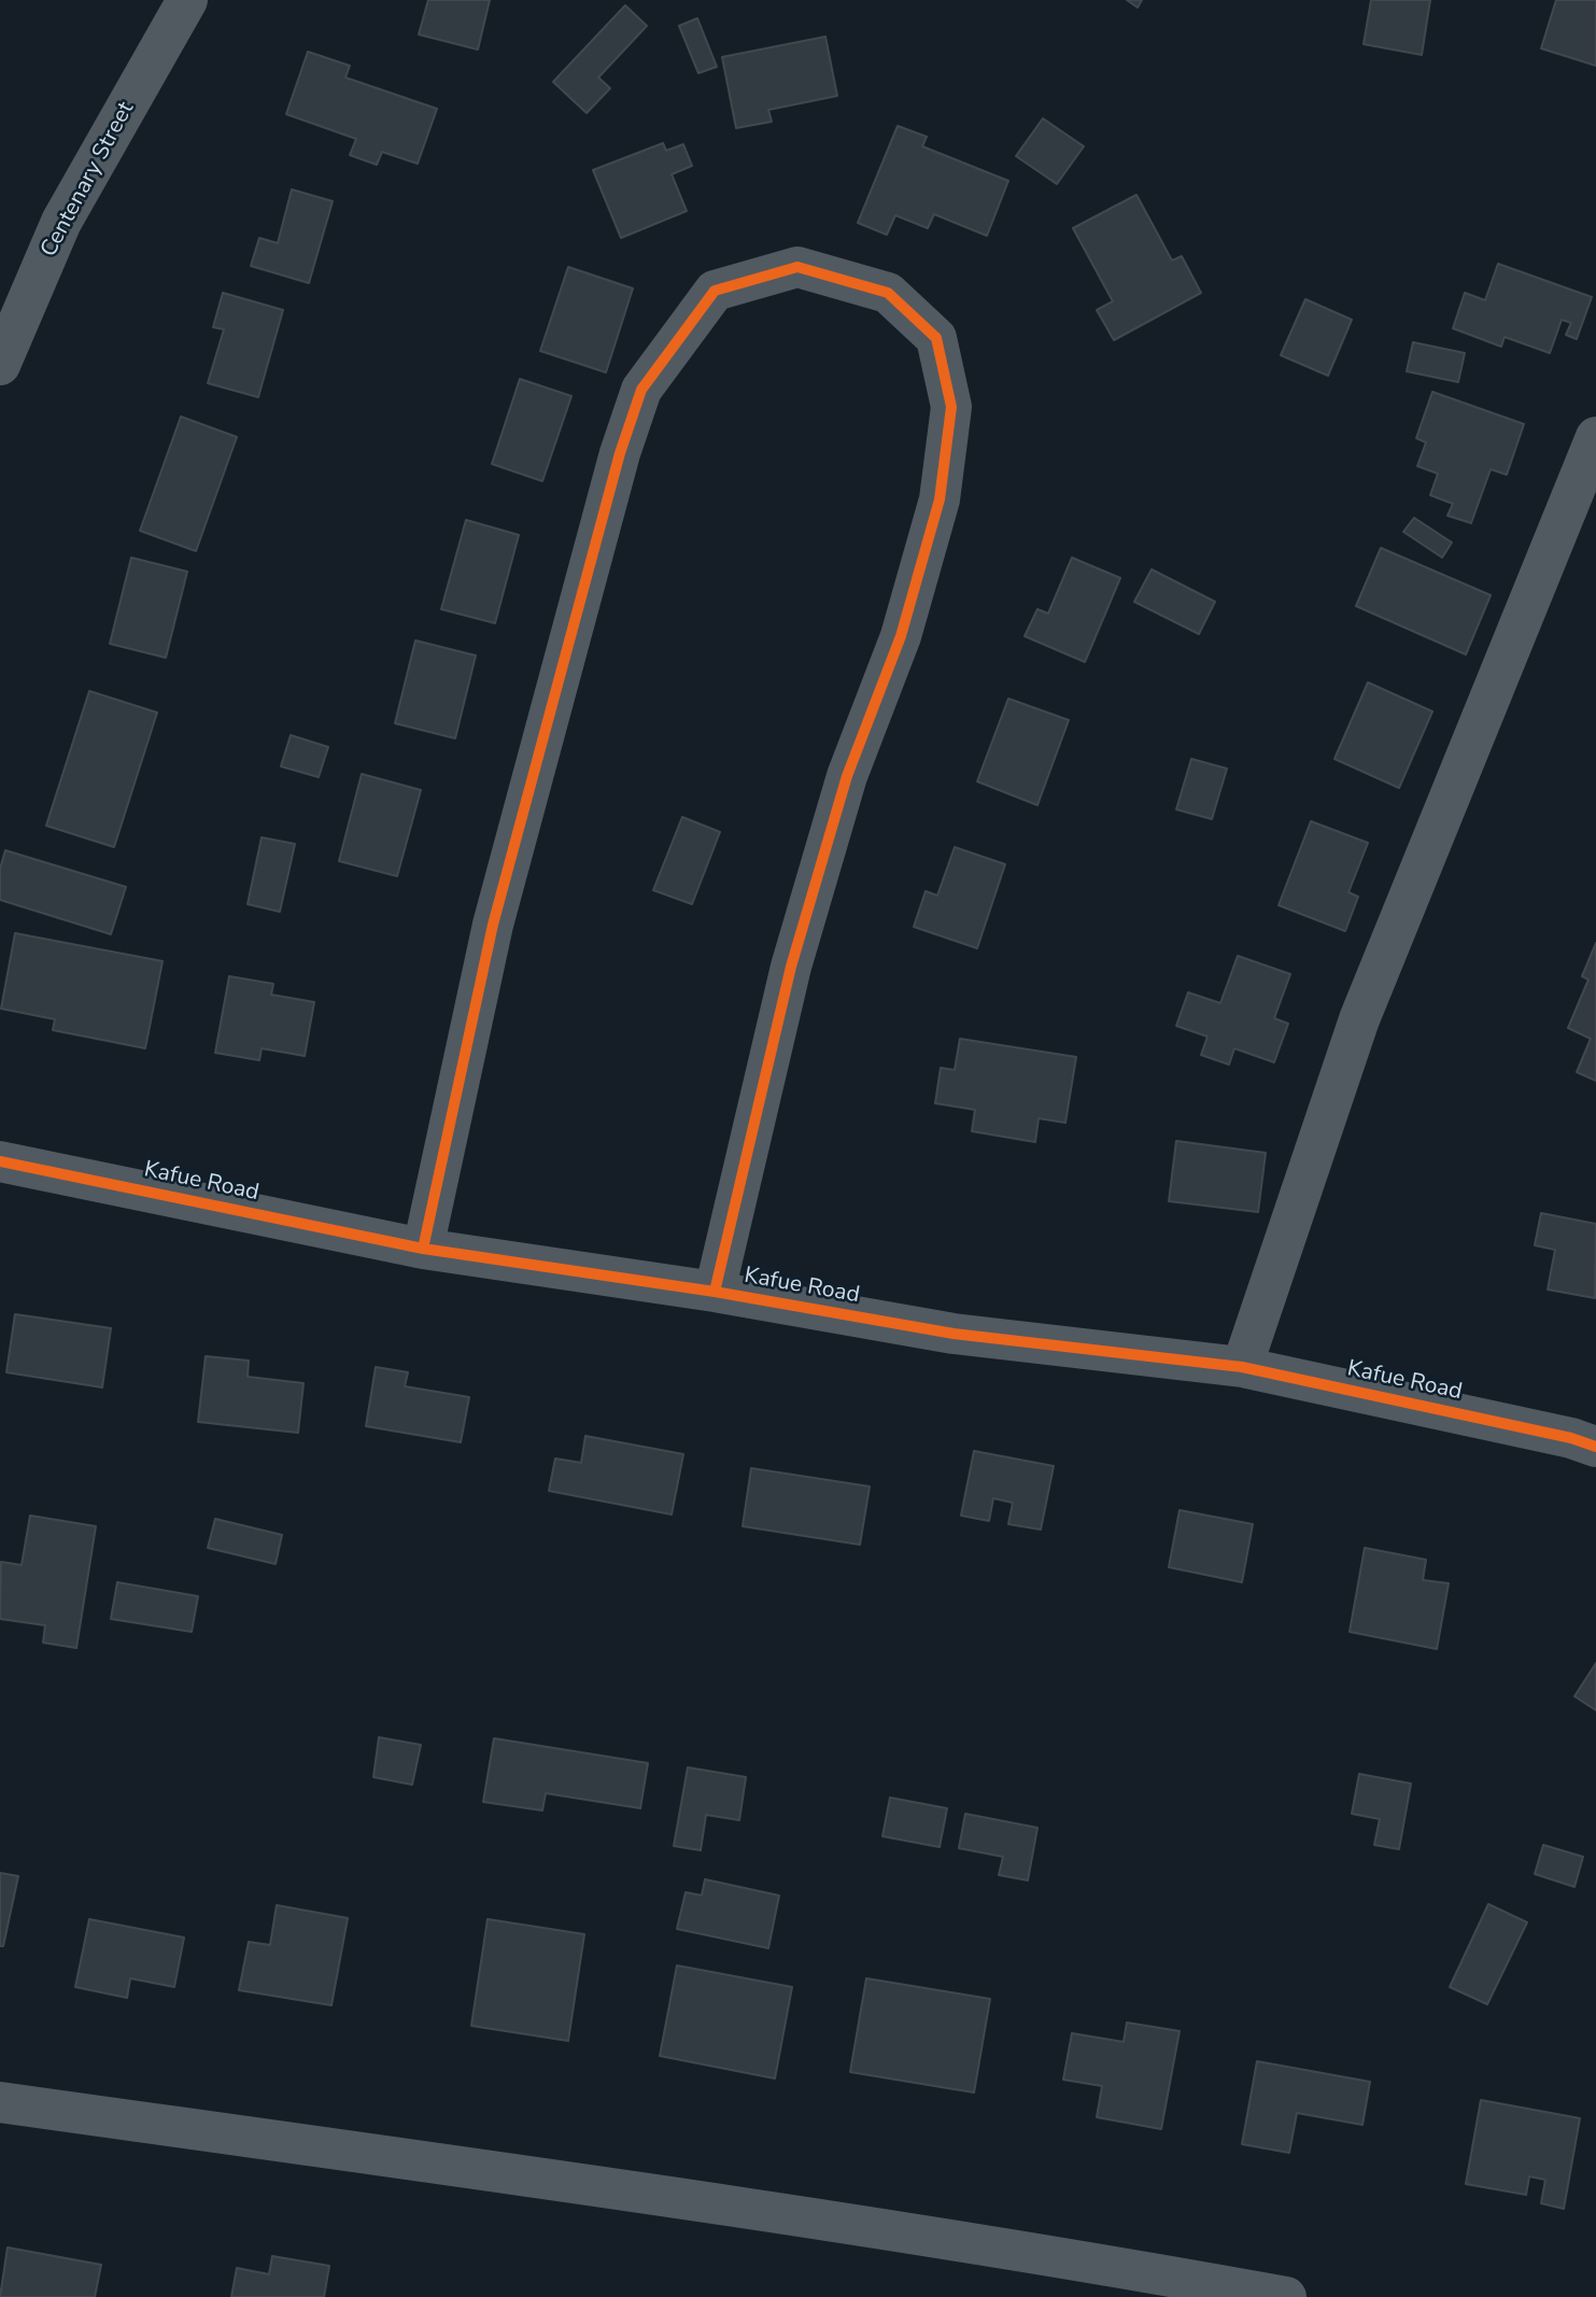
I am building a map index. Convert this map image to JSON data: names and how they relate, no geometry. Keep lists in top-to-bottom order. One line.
{"streets":{"street":["Centenary Street","Kafue Road"]}}
